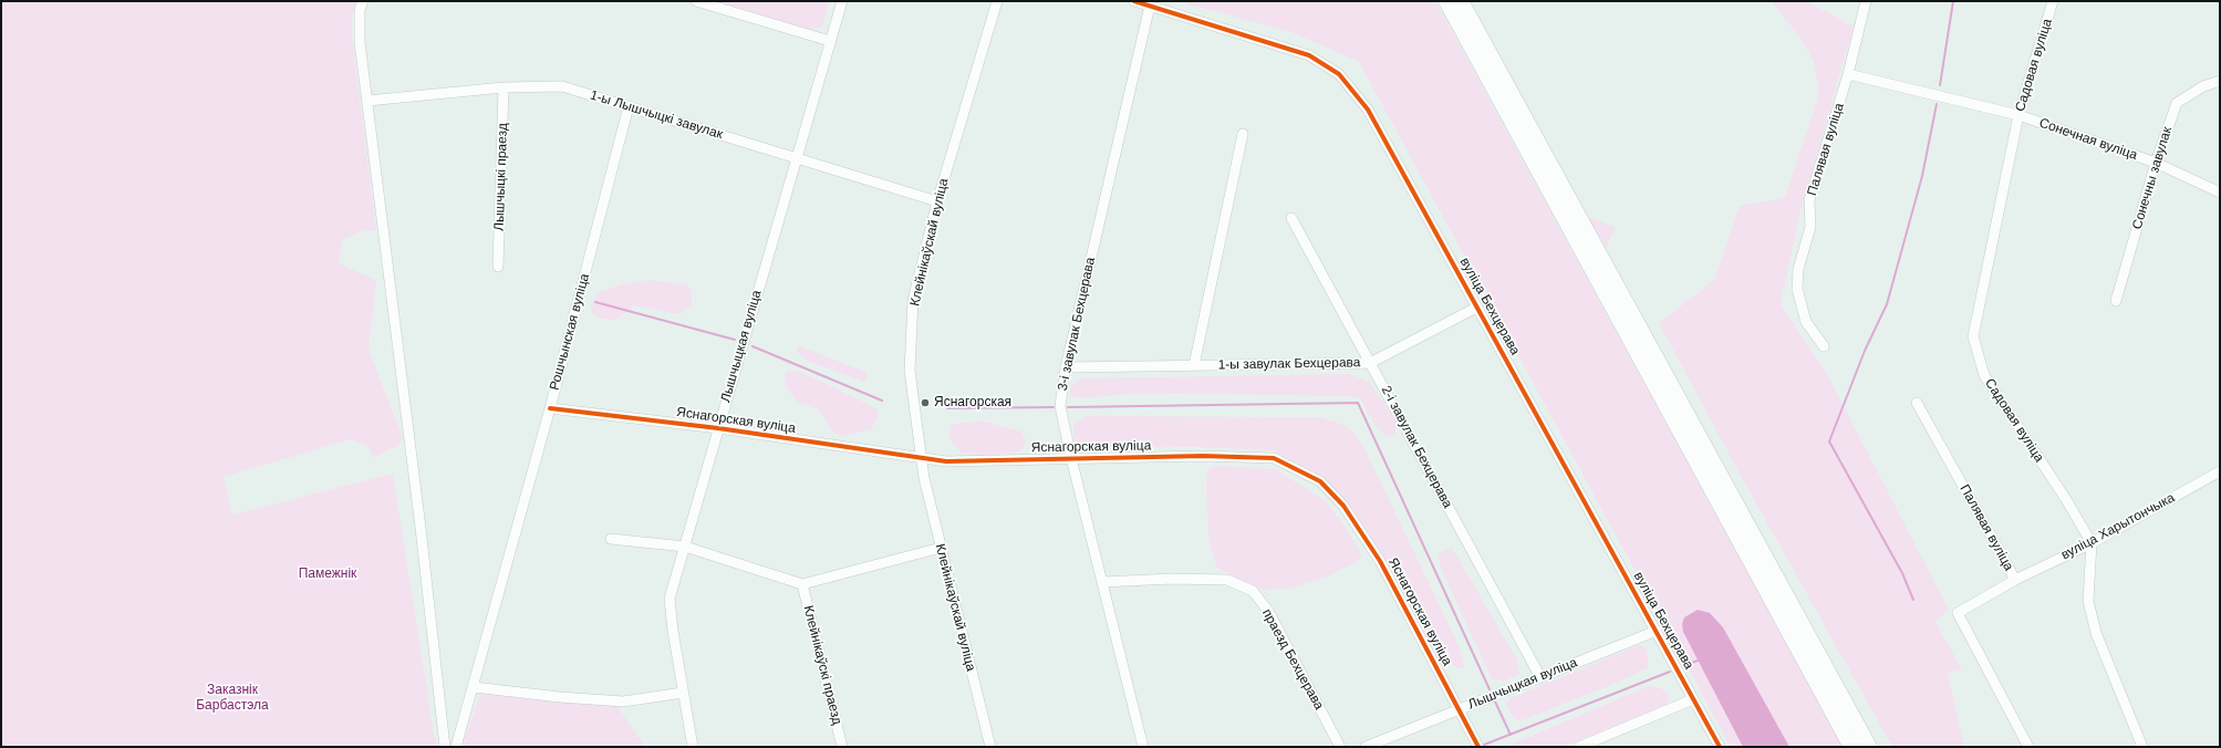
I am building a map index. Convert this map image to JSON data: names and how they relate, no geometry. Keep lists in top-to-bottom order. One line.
{"streets":{"street":["Садовая вуліца","1-ы Лышчыцкі завулак","Сонечная вуліца","Палявая вуліца","Лышчыцкі праезд","Сонечны завулак","Клейнікаўскай вуліца","вуліца Бехцерава","3-і завулак Бехцерава","Рошчынская вуліца","Лышчыцкая вуліца","1-ы завулак Бехцерава","Яснагорская вуліца","2-і завулак Бехцерава","вуліца Харытончыка","праезд Бехцерава","Клейнікаўскі праезд"]},"crossings":[["Садовая вуліца","Сонечная вуліца"],["Садовая вуліца","вуліца Харытончыка"],["1-ы Лышчыцкі завулак","Лышчыцкі праезд"],["1-ы Лышчыцкі завулак","Клейнікаўскай вуліца"],["1-ы Лышчыцкі завулак","Рошчынская вуліца"],["1-ы Лышчыцкі завулак","Лышчыцкая вуліца"],["Сонечная вуліца","Палявая вуліца"],["Сонечная вуліца","Сонечны завулак"],["Палявая вуліца","вуліца Харытончыка"],["Клейнікаўскай вуліца","Яснагорская вуліца"],["вуліца Бехцерава","3-і завулак Бехцерава"],["вуліца Бехцерава","Лышчыцкая вуліца"],["вуліца Бехцерава","1-ы завулак Бехцерава"],["3-і завулак Бехцерава","1-ы завулак Бехцерава"],["3-і завулак Бехцерава","Яснагорская вуліца"],["3-і завулак Бехцерава","праезд Бехцерава"],["Рошчынская вуліца","Яснагорская вуліца"],["Лышчыцкая вуліца","Яснагорская вуліца"],["Лышчыцкая вуліца","2-і завулак Бехцерава"],["1-ы завулак Бехцерава","2-і завулак Бехцерава"]],"parks":["Памежнік","Заказнік Барбастэла"],"places":["Яснагорская"]}
